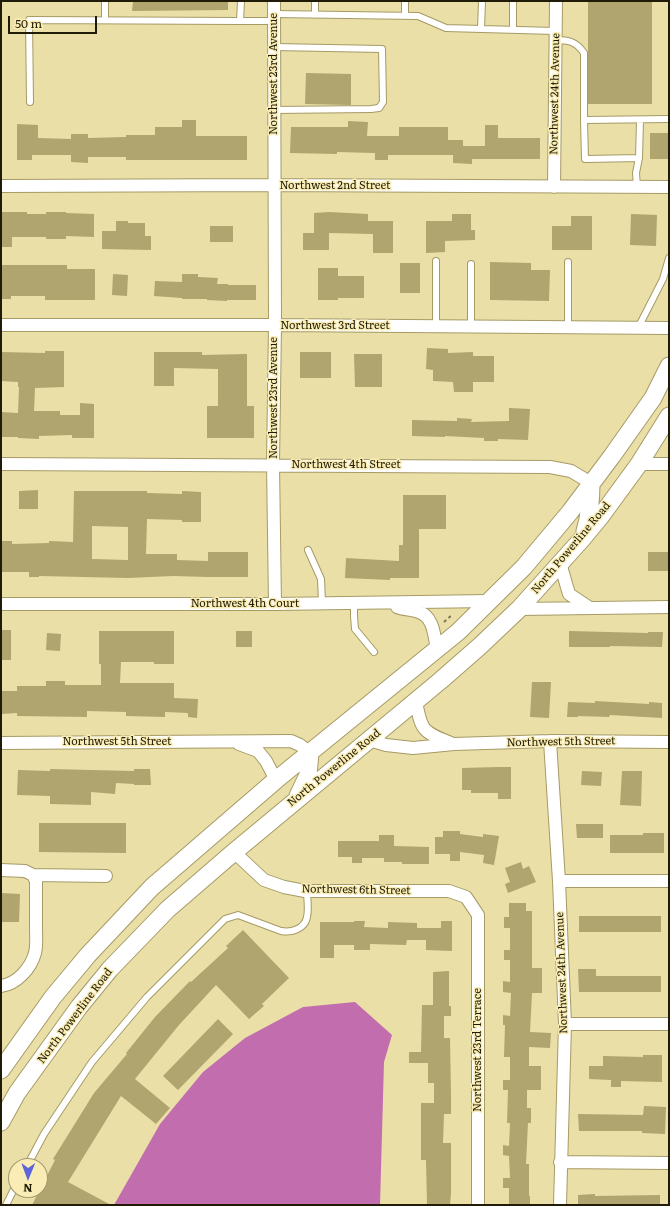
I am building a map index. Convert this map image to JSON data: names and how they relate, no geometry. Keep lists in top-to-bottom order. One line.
{"streets":{"main road":["North Powerline Road"],"street":["Northwest 23rd Avenue","Northwest 24th Avenue","Northwest 2nd Street","Northwest 3rd Street","Northwest 4th Street","Northwest 4th Court","Northwest 5th Street","Northwest 6th Street","Northwest 23rd Terrace"]},"crossings":[["Northwest 23rd Avenue","Northwest 2nd Street"],["Northwest 23rd Avenue","Northwest 3rd Street"],["Northwest 23rd Avenue","Northwest 4th Street"],["Northwest 23rd Avenue","Northwest 4th Court"],["Northwest 24th Avenue","Northwest 2nd Street"],["Northwest 24th Avenue","Northwest 5th Street"],["North Powerline Road","Northwest 5th Street"],["North Powerline Road","Northwest 6th Street"],["Northwest 6th Street","Northwest 23rd Terrace"]],"scale_bar":"50 m","north":"bottom"}
